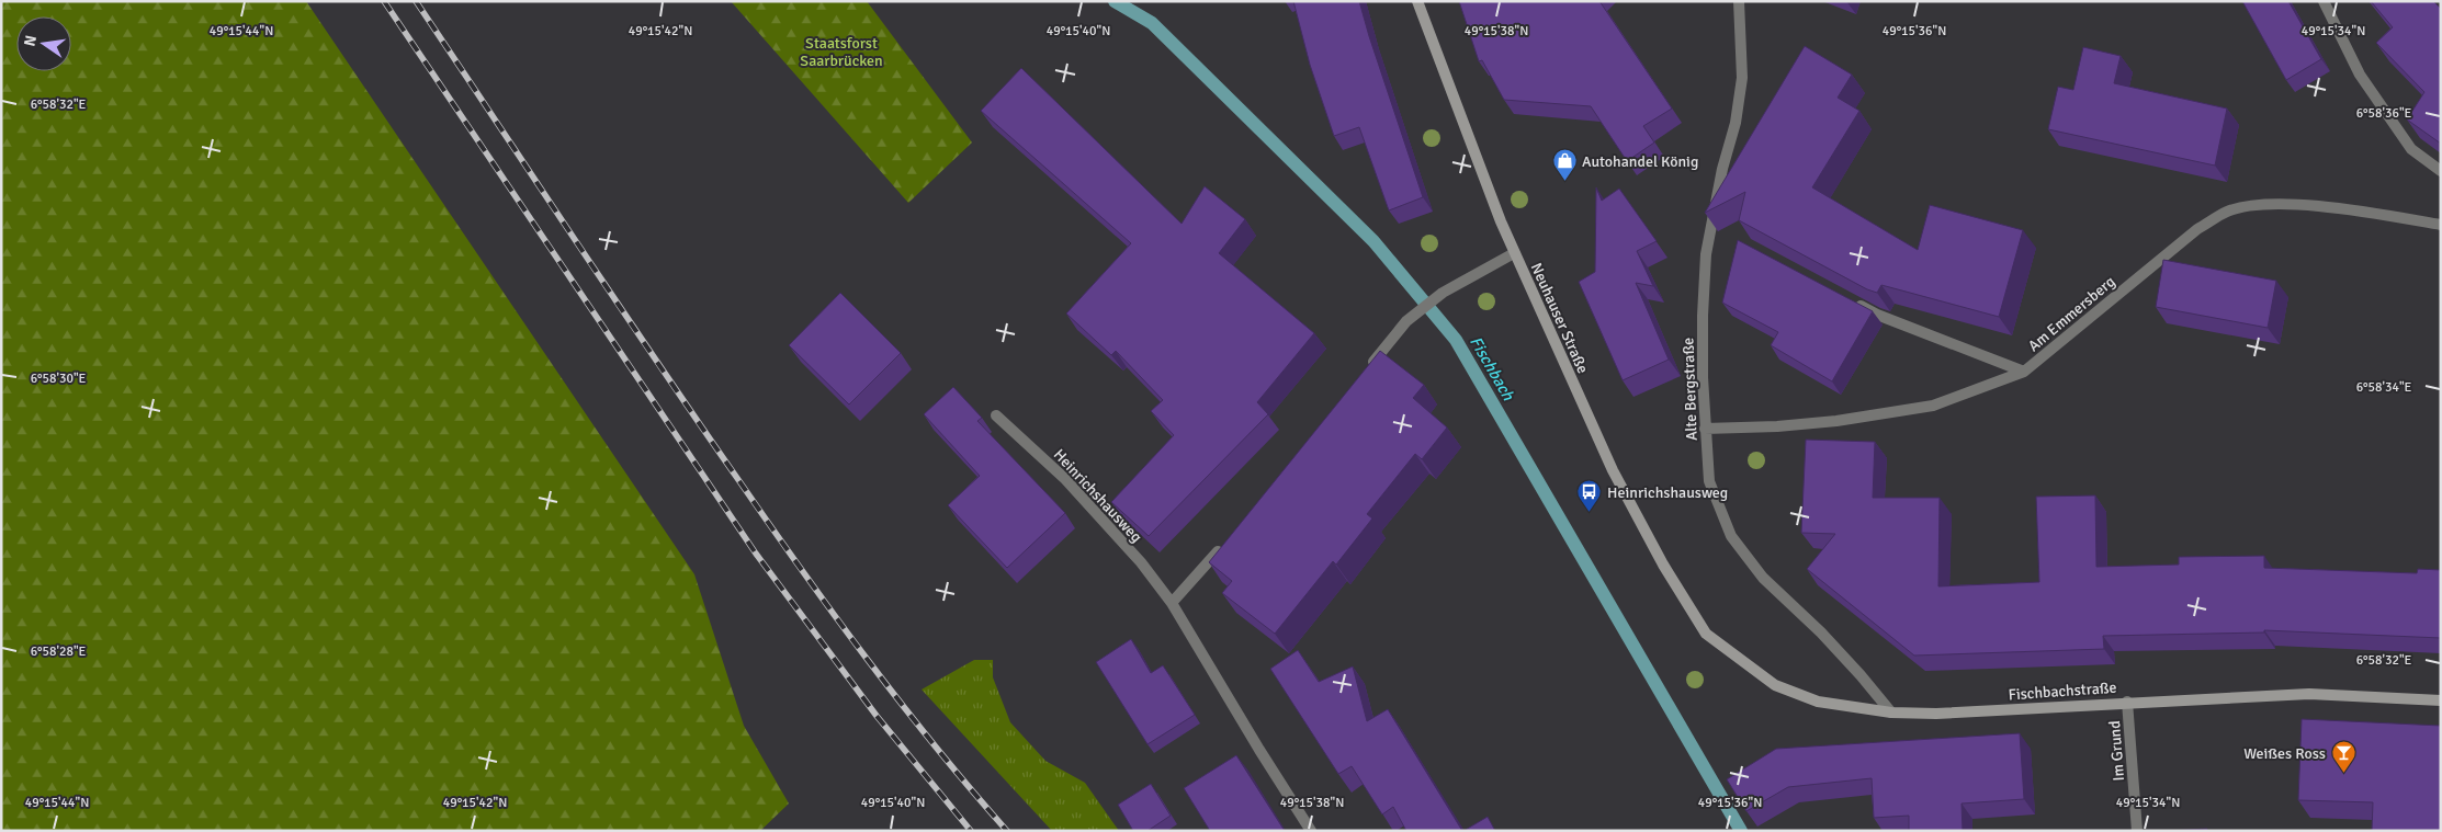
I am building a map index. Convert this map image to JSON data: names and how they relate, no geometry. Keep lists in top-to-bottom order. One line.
{"streets":{"main road":["Neuhauser Straße","Fischbachstraße"],"street":["Am Emmersberg","Alte Bergstraße","Heinrichshausweg","Im Grund"]},"crossings":[["Am Emmersberg","Alte Bergstraße"],["Neuhauser Straße","Fischbachstraße"],["Alte Bergstraße","Fischbachstraße"],["Fischbachstraße","Im Grund"]],"water":["Fischbach"],"parks":["Staatsforst Saarbrücken"],"places":{"shop":["Autohandel König"],"bus stop":["Heinrichshausweg"],"bar":["Weißes Ross"]},"north":"left","coordinates":["49°15'44\"N","49°15'42\"N","49°15'40\"N","49°15'38\"N","49°15'36\"N","49°15'34\"N","6°58'32\"E","6°58'36\"E","6°58'30\"E","6°58'34\"E","6°58'28\"E"]}
